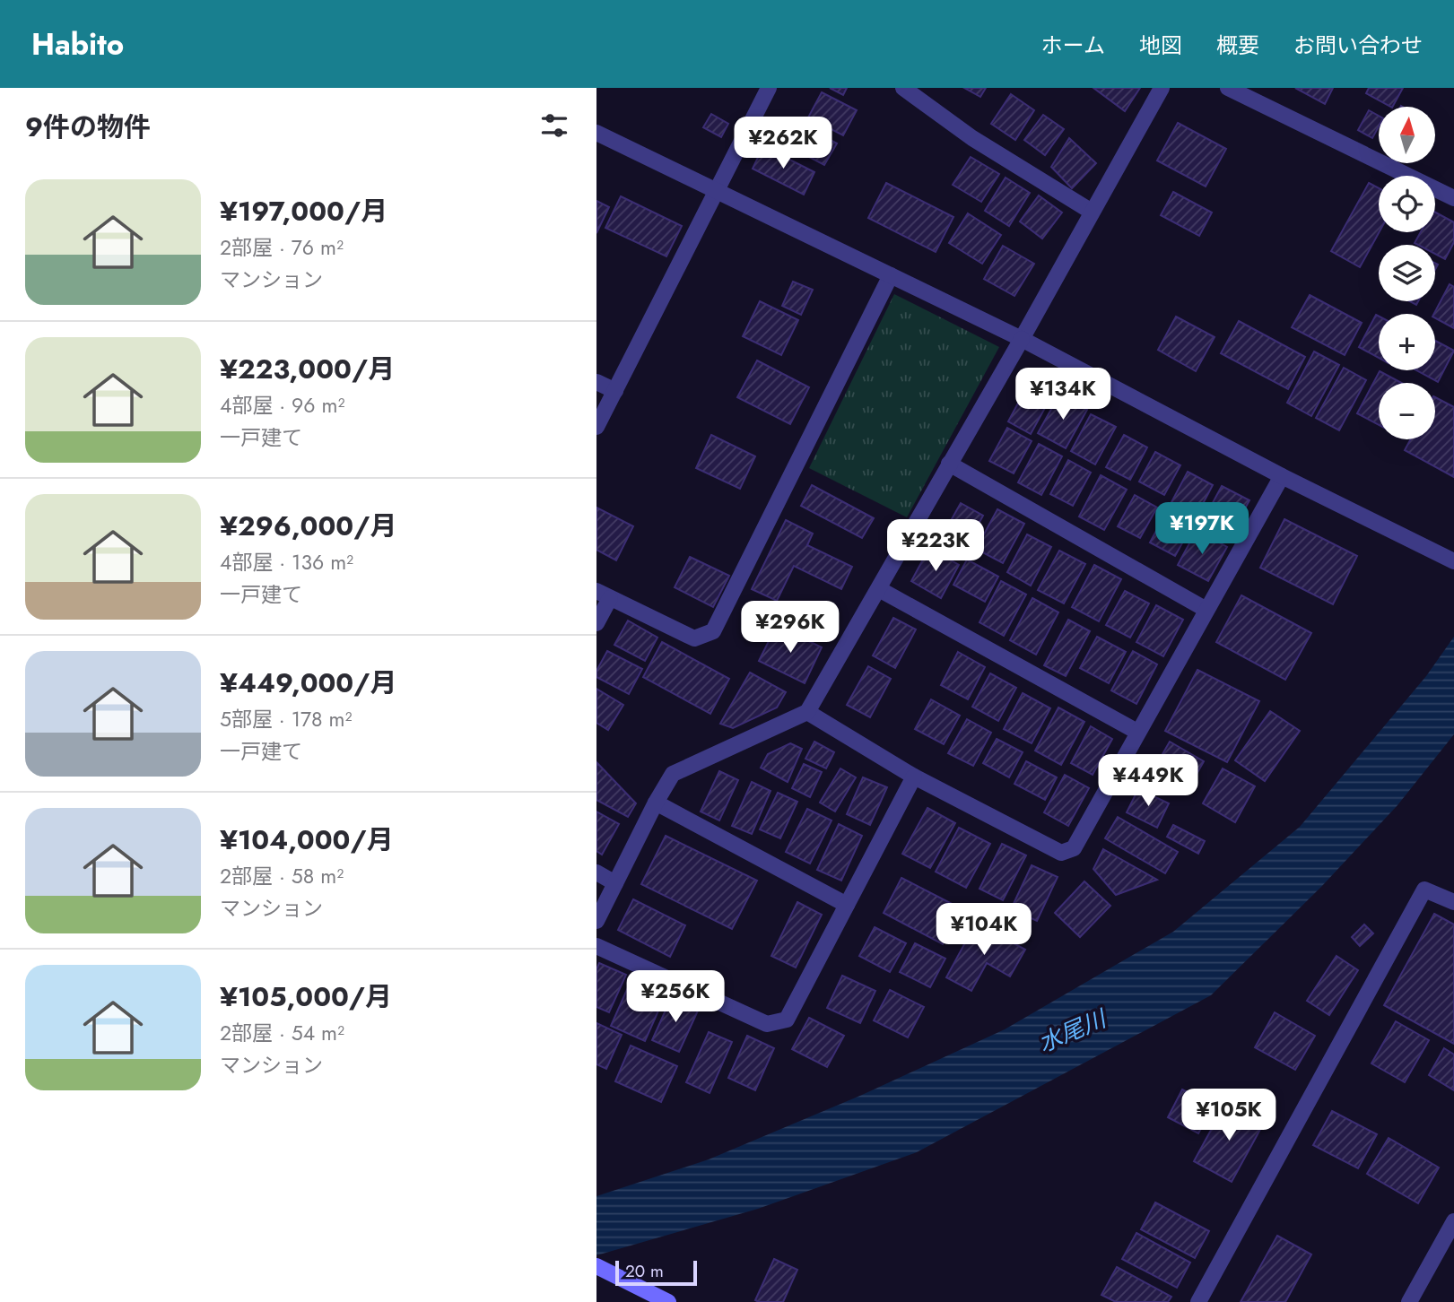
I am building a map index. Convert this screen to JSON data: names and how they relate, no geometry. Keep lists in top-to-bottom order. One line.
{"water":["水尾川"],"scale_bar":"20 m","north":"top","page":{"header":"Habito","nav":["ホーム","地図","概要","お問い合わせ"],"heading":"9件の物件","map_buttons":["+","−"],"price":["¥262K","¥134K","¥197K","¥223K","¥296K","¥449K","¥104K","¥256K","¥105K"],"list":[{"name":"¥197,000/月","note":"2部屋 · 76 m² · マンション"},{"name":"¥223,000/月","note":"4部屋 · 96 m² · 一戸建て"},{"name":"¥296,000/月","note":"4部屋 · 136 m² · 一戸建て"},{"name":"¥449,000/月","note":"5部屋 · 178 m² · 一戸建て"},{"name":"¥104,000/月","note":"2部屋 · 58 m² · マンション"},{"name":"¥105,000/月","note":"2部屋 · 54 m² · マンション"}],"scale":"20 m"}}
